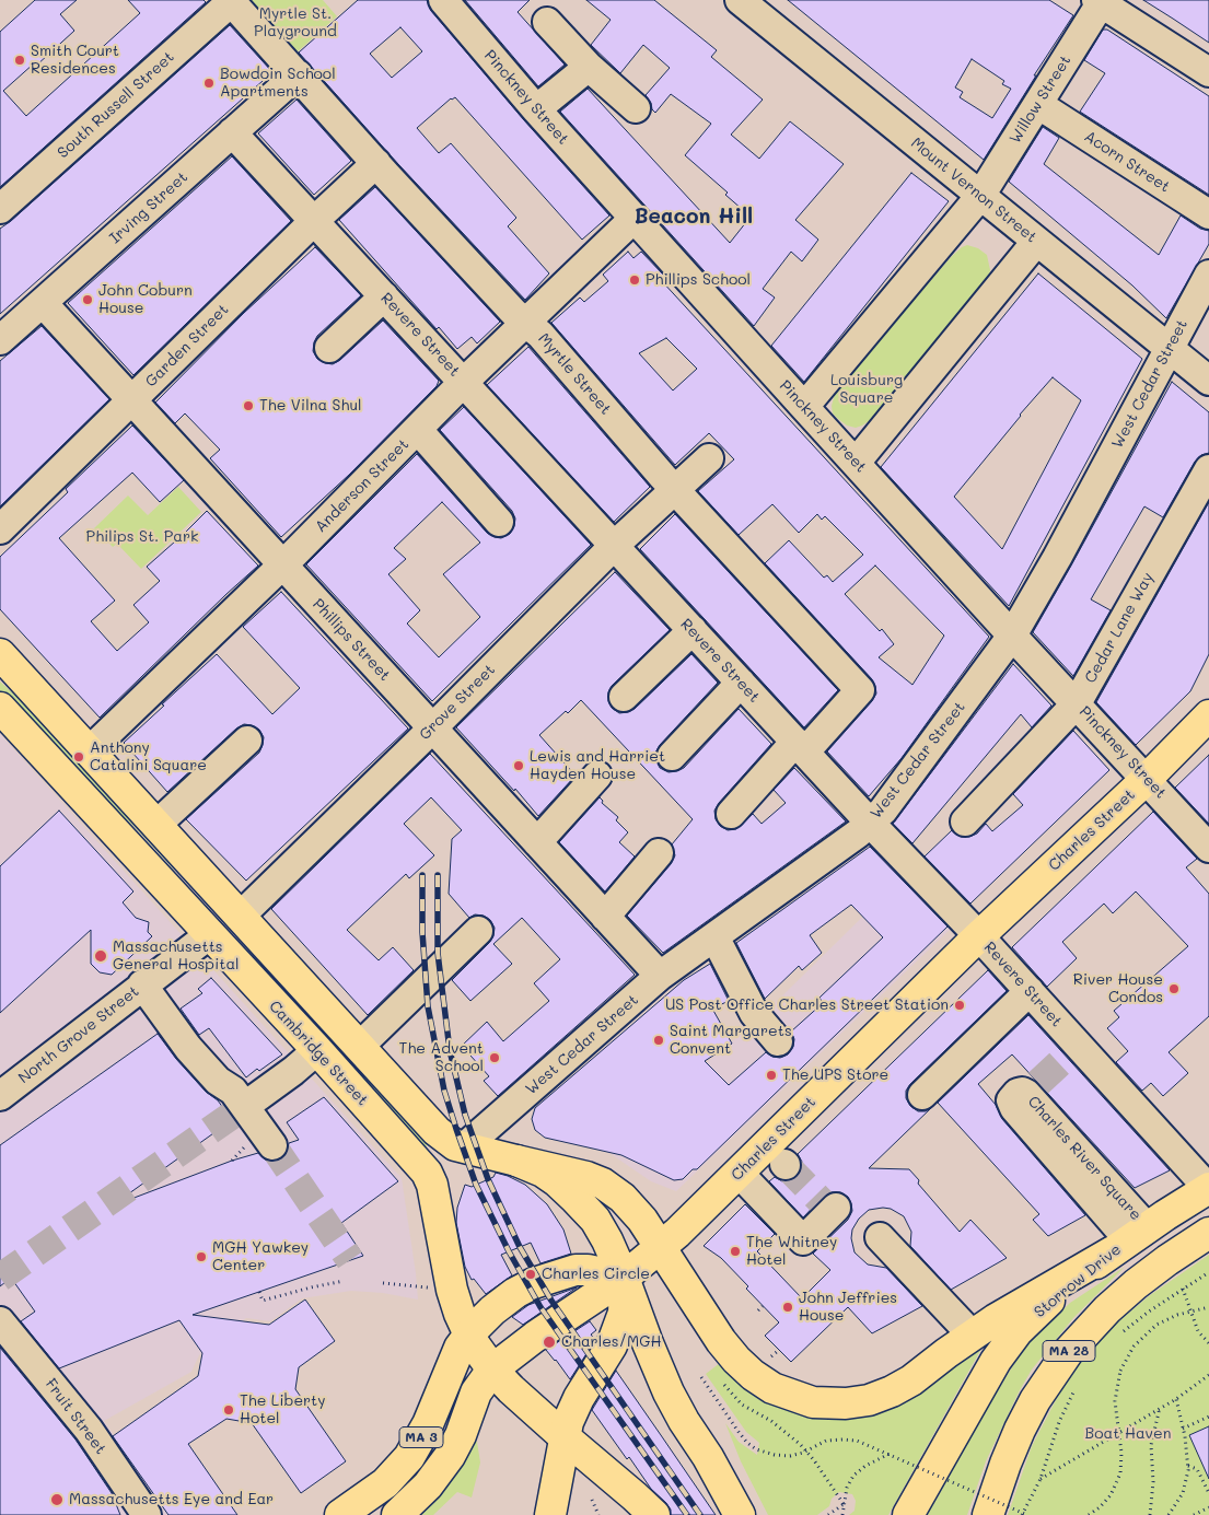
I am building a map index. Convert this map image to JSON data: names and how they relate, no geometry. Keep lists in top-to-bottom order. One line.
{"streets":{"main road":["Charles Street","Cambridge Street","Storrow Drive","MA 28","MA 3"],"street":["Pinckney Street","Willow Street","South Russell Street","Acorn Street","Mount Vernon Street","Irving Street","Revere Street","Garden Street","Myrtle Street","West Cedar Street","Anderson Street","Cedar Lane Way","Phillips Street","Grove Street","North Grove Street","Charles River Square","Fruit Street"]},"crossings":[["Pinckney Street","West Cedar Street"],["Pinckney Street","Anderson Street"],["Pinckney Street","Cedar Lane Way"],["Pinckney Street","Charles Street"],["Willow Street","Mount Vernon Street"],["South Russell Street","Myrtle Street"],["Mount Vernon Street","West Cedar Street"],["Irving Street","Revere Street"],["Irving Street","Myrtle Street"],["Irving Street","Phillips Street"],["Revere Street","Garden Street"],["Revere Street","Myrtle Street"],["Revere Street","West Cedar Street"],["Revere Street","Anderson Street"],["Revere Street","Grove Street"],["Revere Street","Charles Street"],["Revere Street","Storrow Drive"],["Garden Street","Myrtle Street"],["Garden Street","Phillips Street"],["Myrtle Street","Anderson Street"],["Myrtle Street","Grove Street"],["West Cedar Street","Phillips Street"],["Anderson Street","Phillips Street"],["Phillips Street","Grove Street"],["Charles Street","Cambridge Street"],["Charles Street","MA 3"],["North Grove Street","Cambridge Street"],["Cambridge Street","MA 3"],["Charles River Square","Storrow Drive"]],"districts":["Beacon Hill"],"parks":["Myrtle St. Playground","Louisburg Square","Philips St. Park","Boat Haven"],"places":["Smith Court Residences","Bowdoin School Apartments","Phillips School","John Coburn House","The Vilna Shul","Anthony Catalini Square","Lewis and Harriet Hayden House","Massachusetts General Hospital","River House Condos","US Post Office Charles Street Station","Saint Margarets Convent","The Advent School","The UPS Store","The Whitney Hotel","MGH Yawkey Center","Charles Circle","John Jeffries House","Charles/MGH","The Liberty Hotel","Massachusetts Eye and Ear"]}
